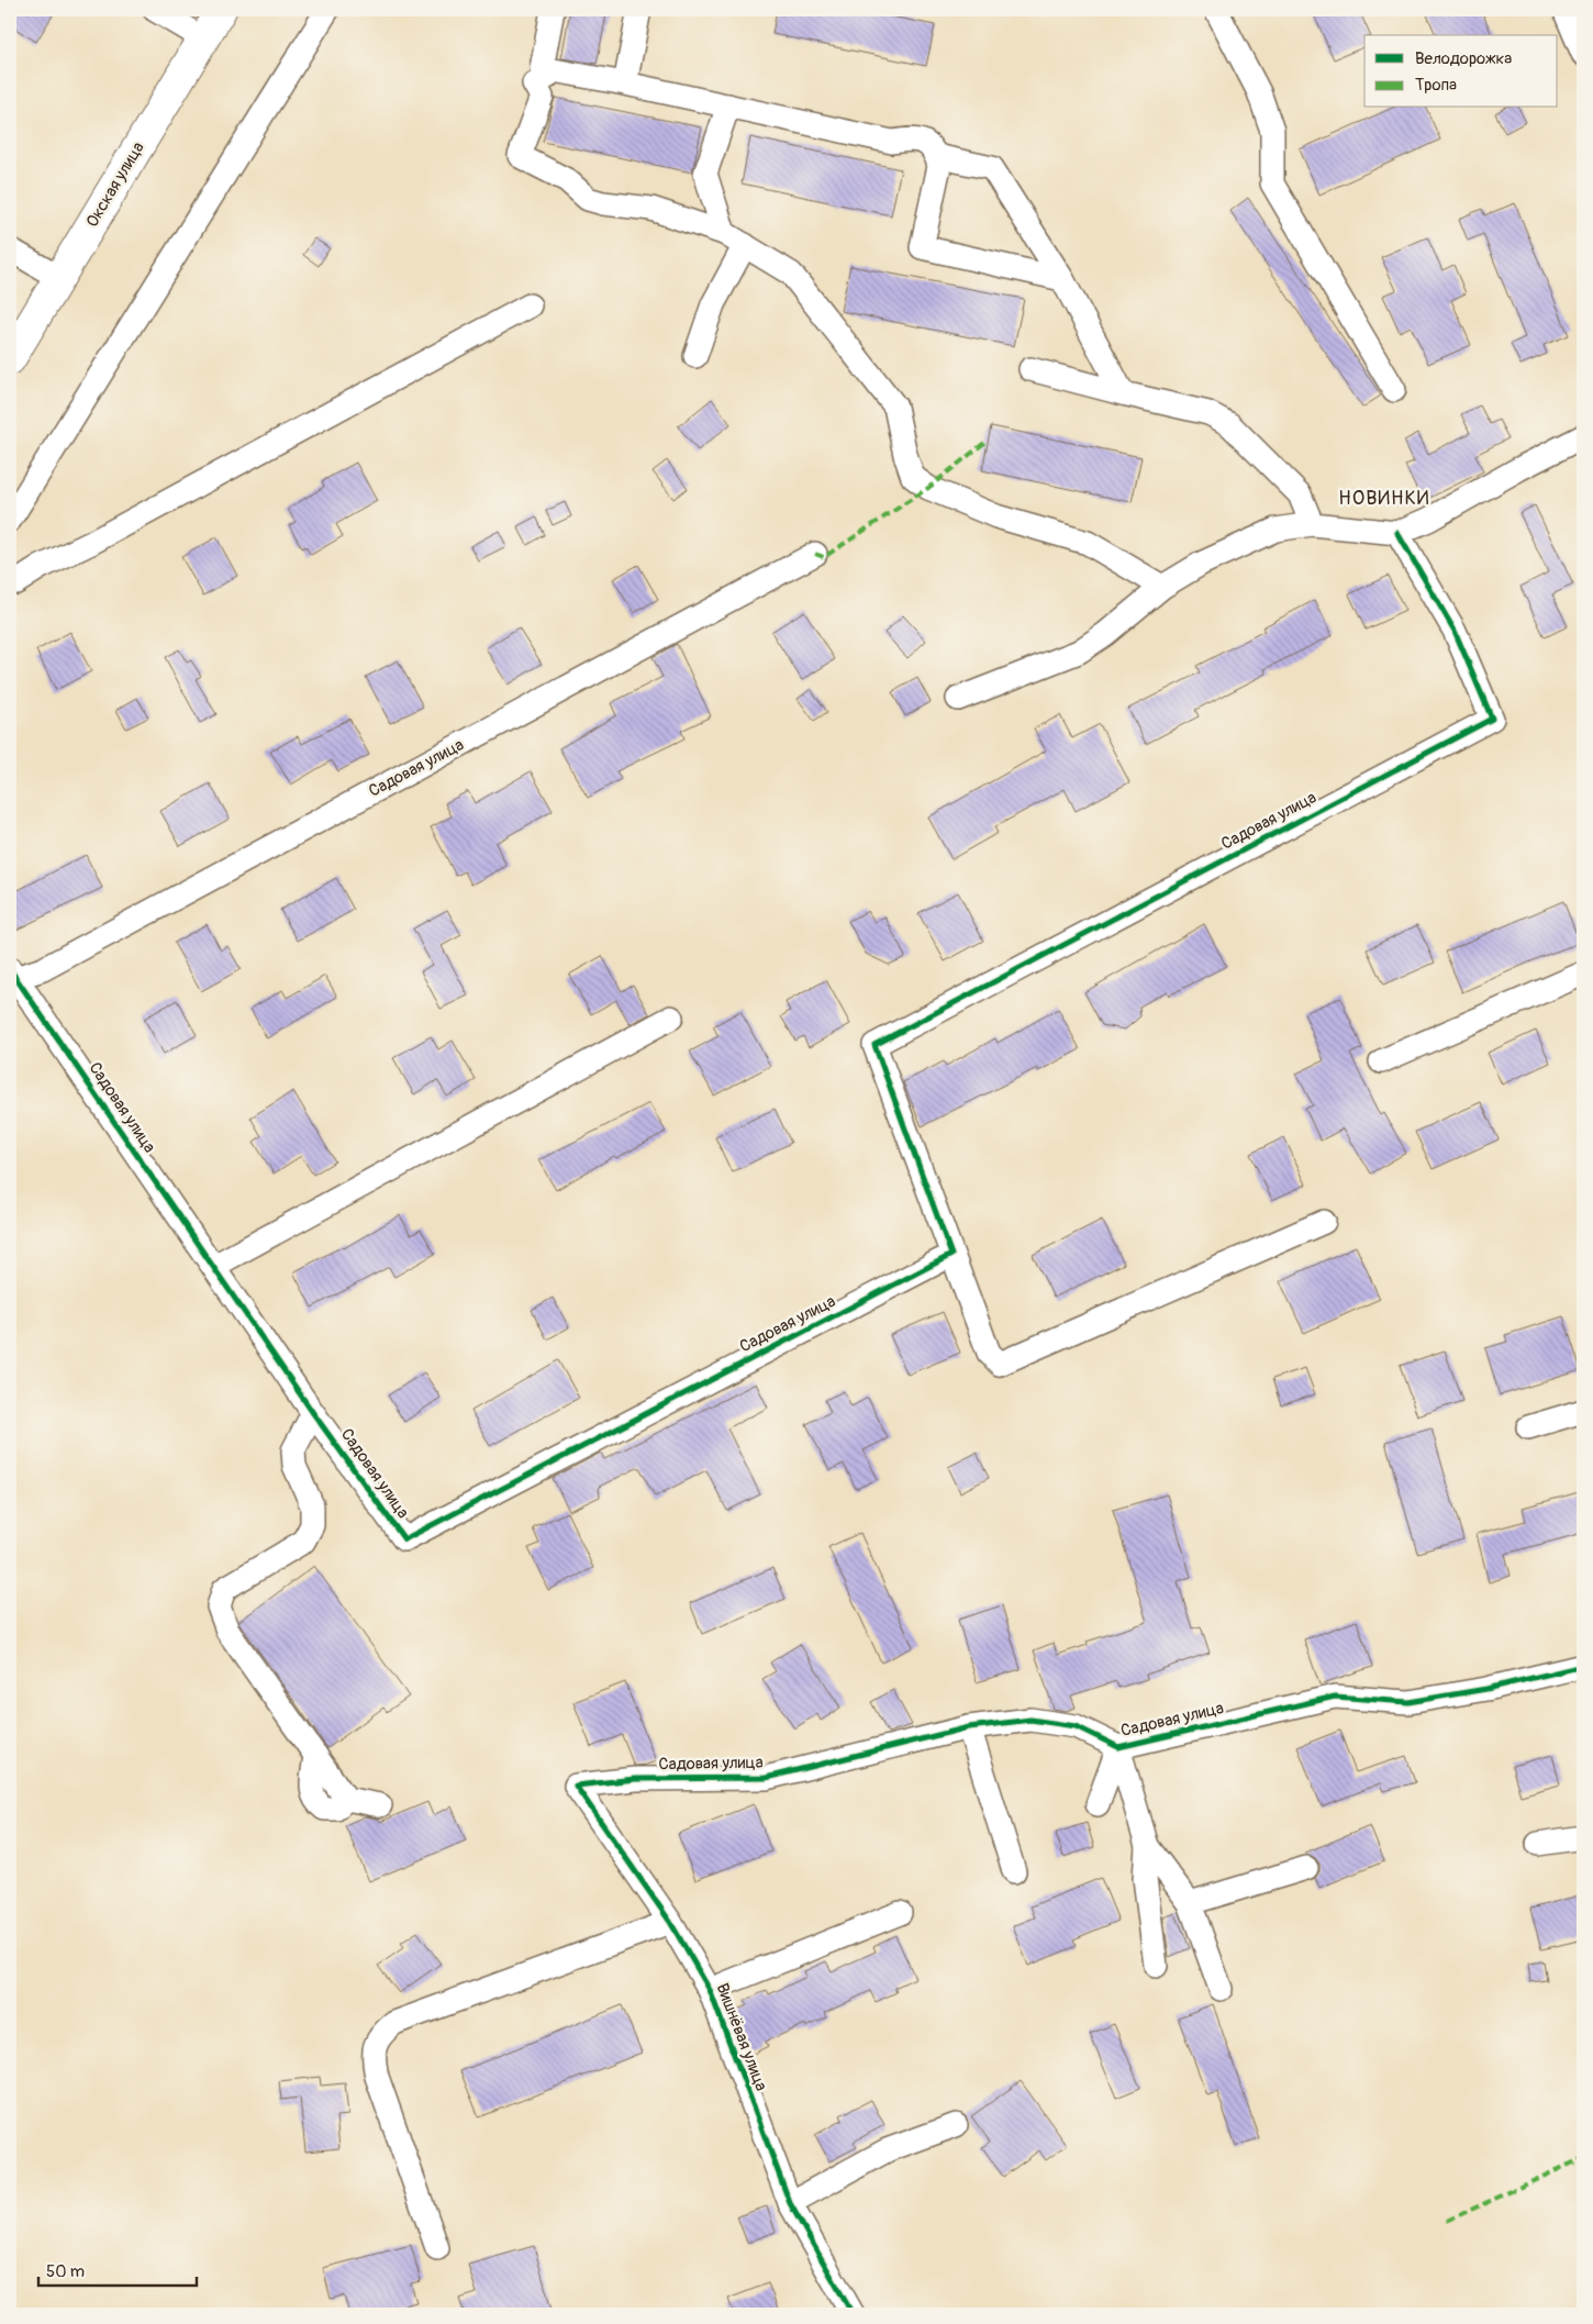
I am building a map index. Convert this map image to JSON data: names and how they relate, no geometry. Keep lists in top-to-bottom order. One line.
{"streets":{"main road":["Окская улица"],"street":["Садовая улица","Вишнёвая улица"]},"crossings":[["Садовая улица","Вишнёвая улица"]],"districts":["НОВИНКИ"],"legend":["Велодорожка","Тропа"],"scale_bar":"50 m"}
